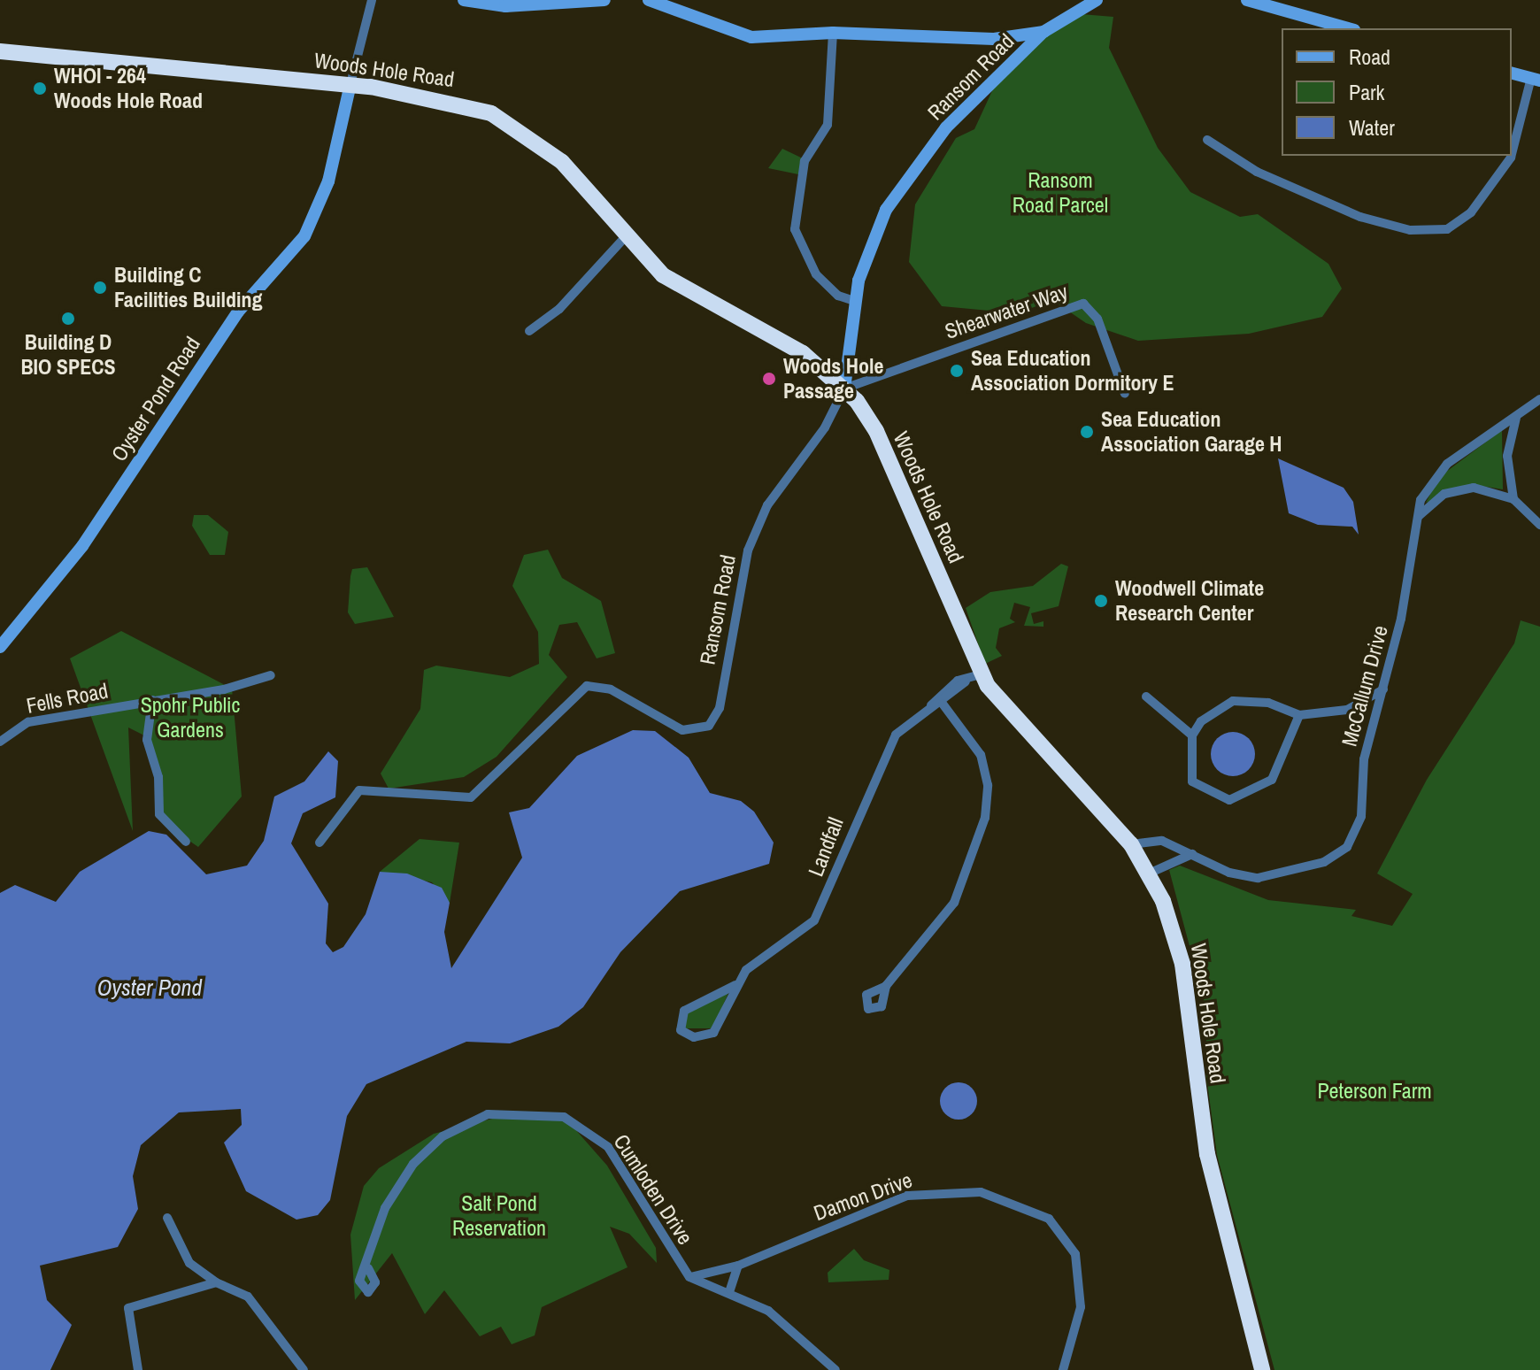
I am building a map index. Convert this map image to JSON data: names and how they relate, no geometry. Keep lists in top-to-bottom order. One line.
{"streets":{"highway":["Woods Hole Road"],"main road":["Ransom Road","Oyster Pond Road"],"street":["Shearwater Way","McCallum Drive","Fells Road","Landfall","Cumloden Drive","Damon Drive"]},"crossings":[["Woods Hole Road","Ransom Road"],["Woods Hole Road","Shearwater Way"],["Woods Hole Road","Oyster Pond Road"],["Woods Hole Road","McCallum Drive"],["Woods Hole Road","Landfall"],["Ransom Road","Shearwater Way"],["Cumloden Drive","Damon Drive"]],"water":["Oyster Pond"],"parks":["Ransom Road Parcel","Spohr Public Gardens","Peterson Farm","Salt Pond Reservation"],"places":["WHOI - 264 Woods Hole Road","Building C Facilities Building","Building D BIO SPECS","Sea Education Association Dormitory E","Woods Hole Passage","Sea Education Association Garage H","Woodwell Climate Research Center"],"legend":["Road","Park","Water"]}
